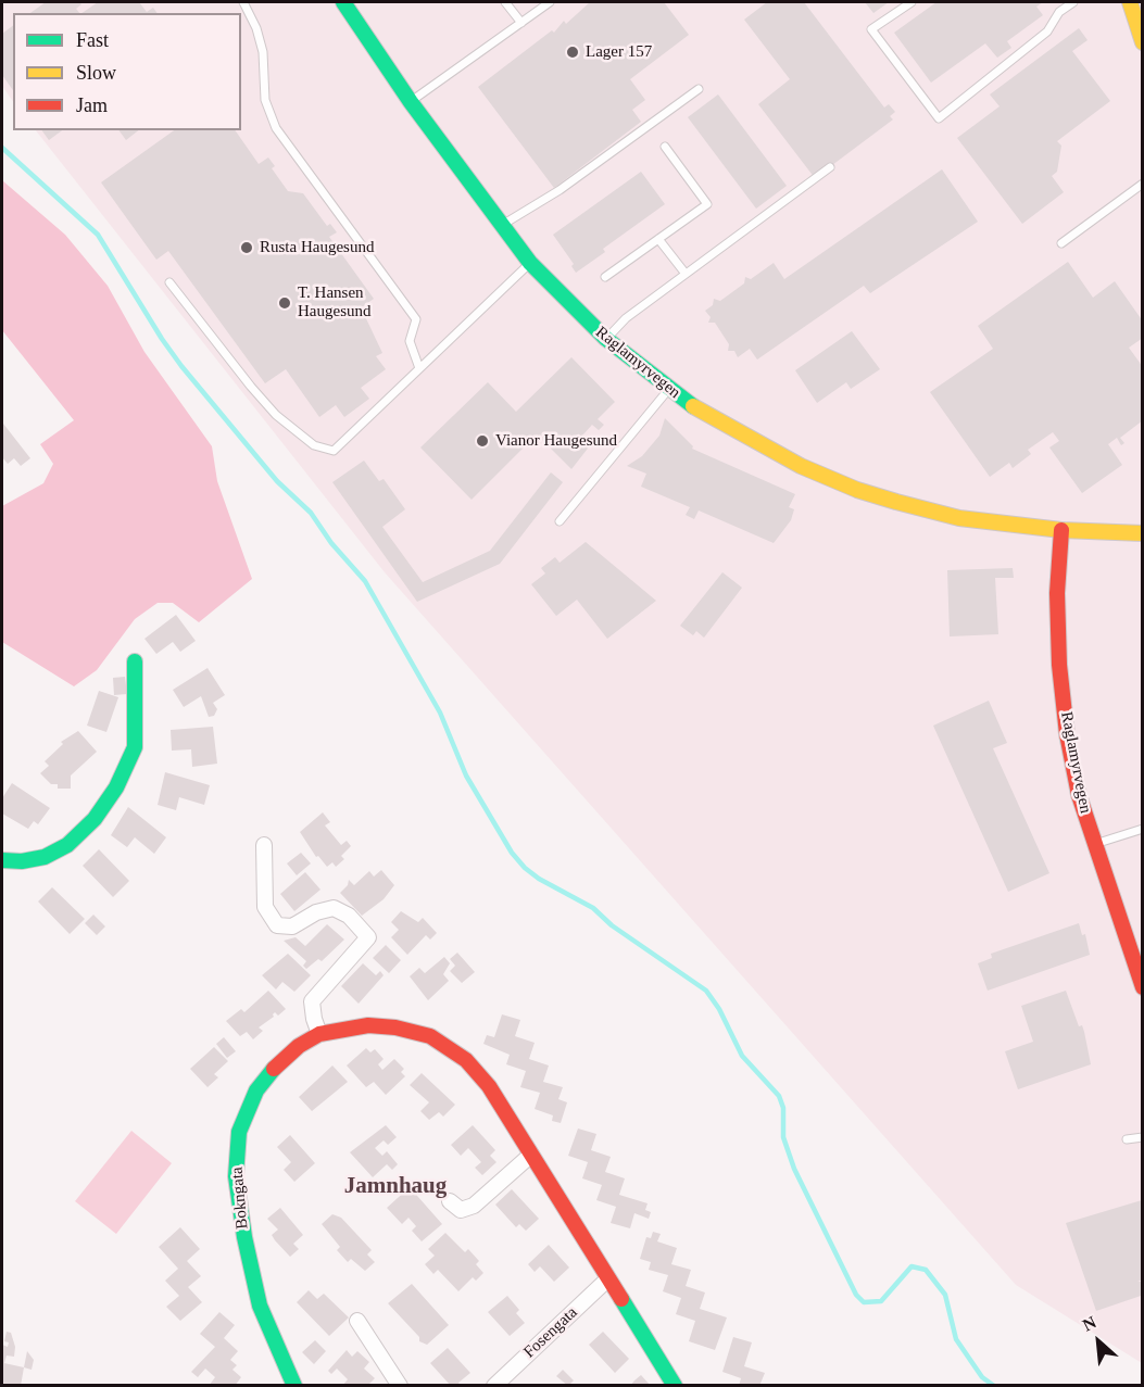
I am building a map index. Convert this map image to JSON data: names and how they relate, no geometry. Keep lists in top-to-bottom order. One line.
{"streets":{"street":["Raglamyrvegen","Bokngata","Fosengata"]},"crossings":[["Bokngata","Fosengata"]],"districts":["Jamnhaug"],"places":["Lager 157","Rusta Haugesund","T. Hansen Haugesund","Vianor Haugesund"],"legend":["Fast","Slow","Jam"],"north":"top left"}
